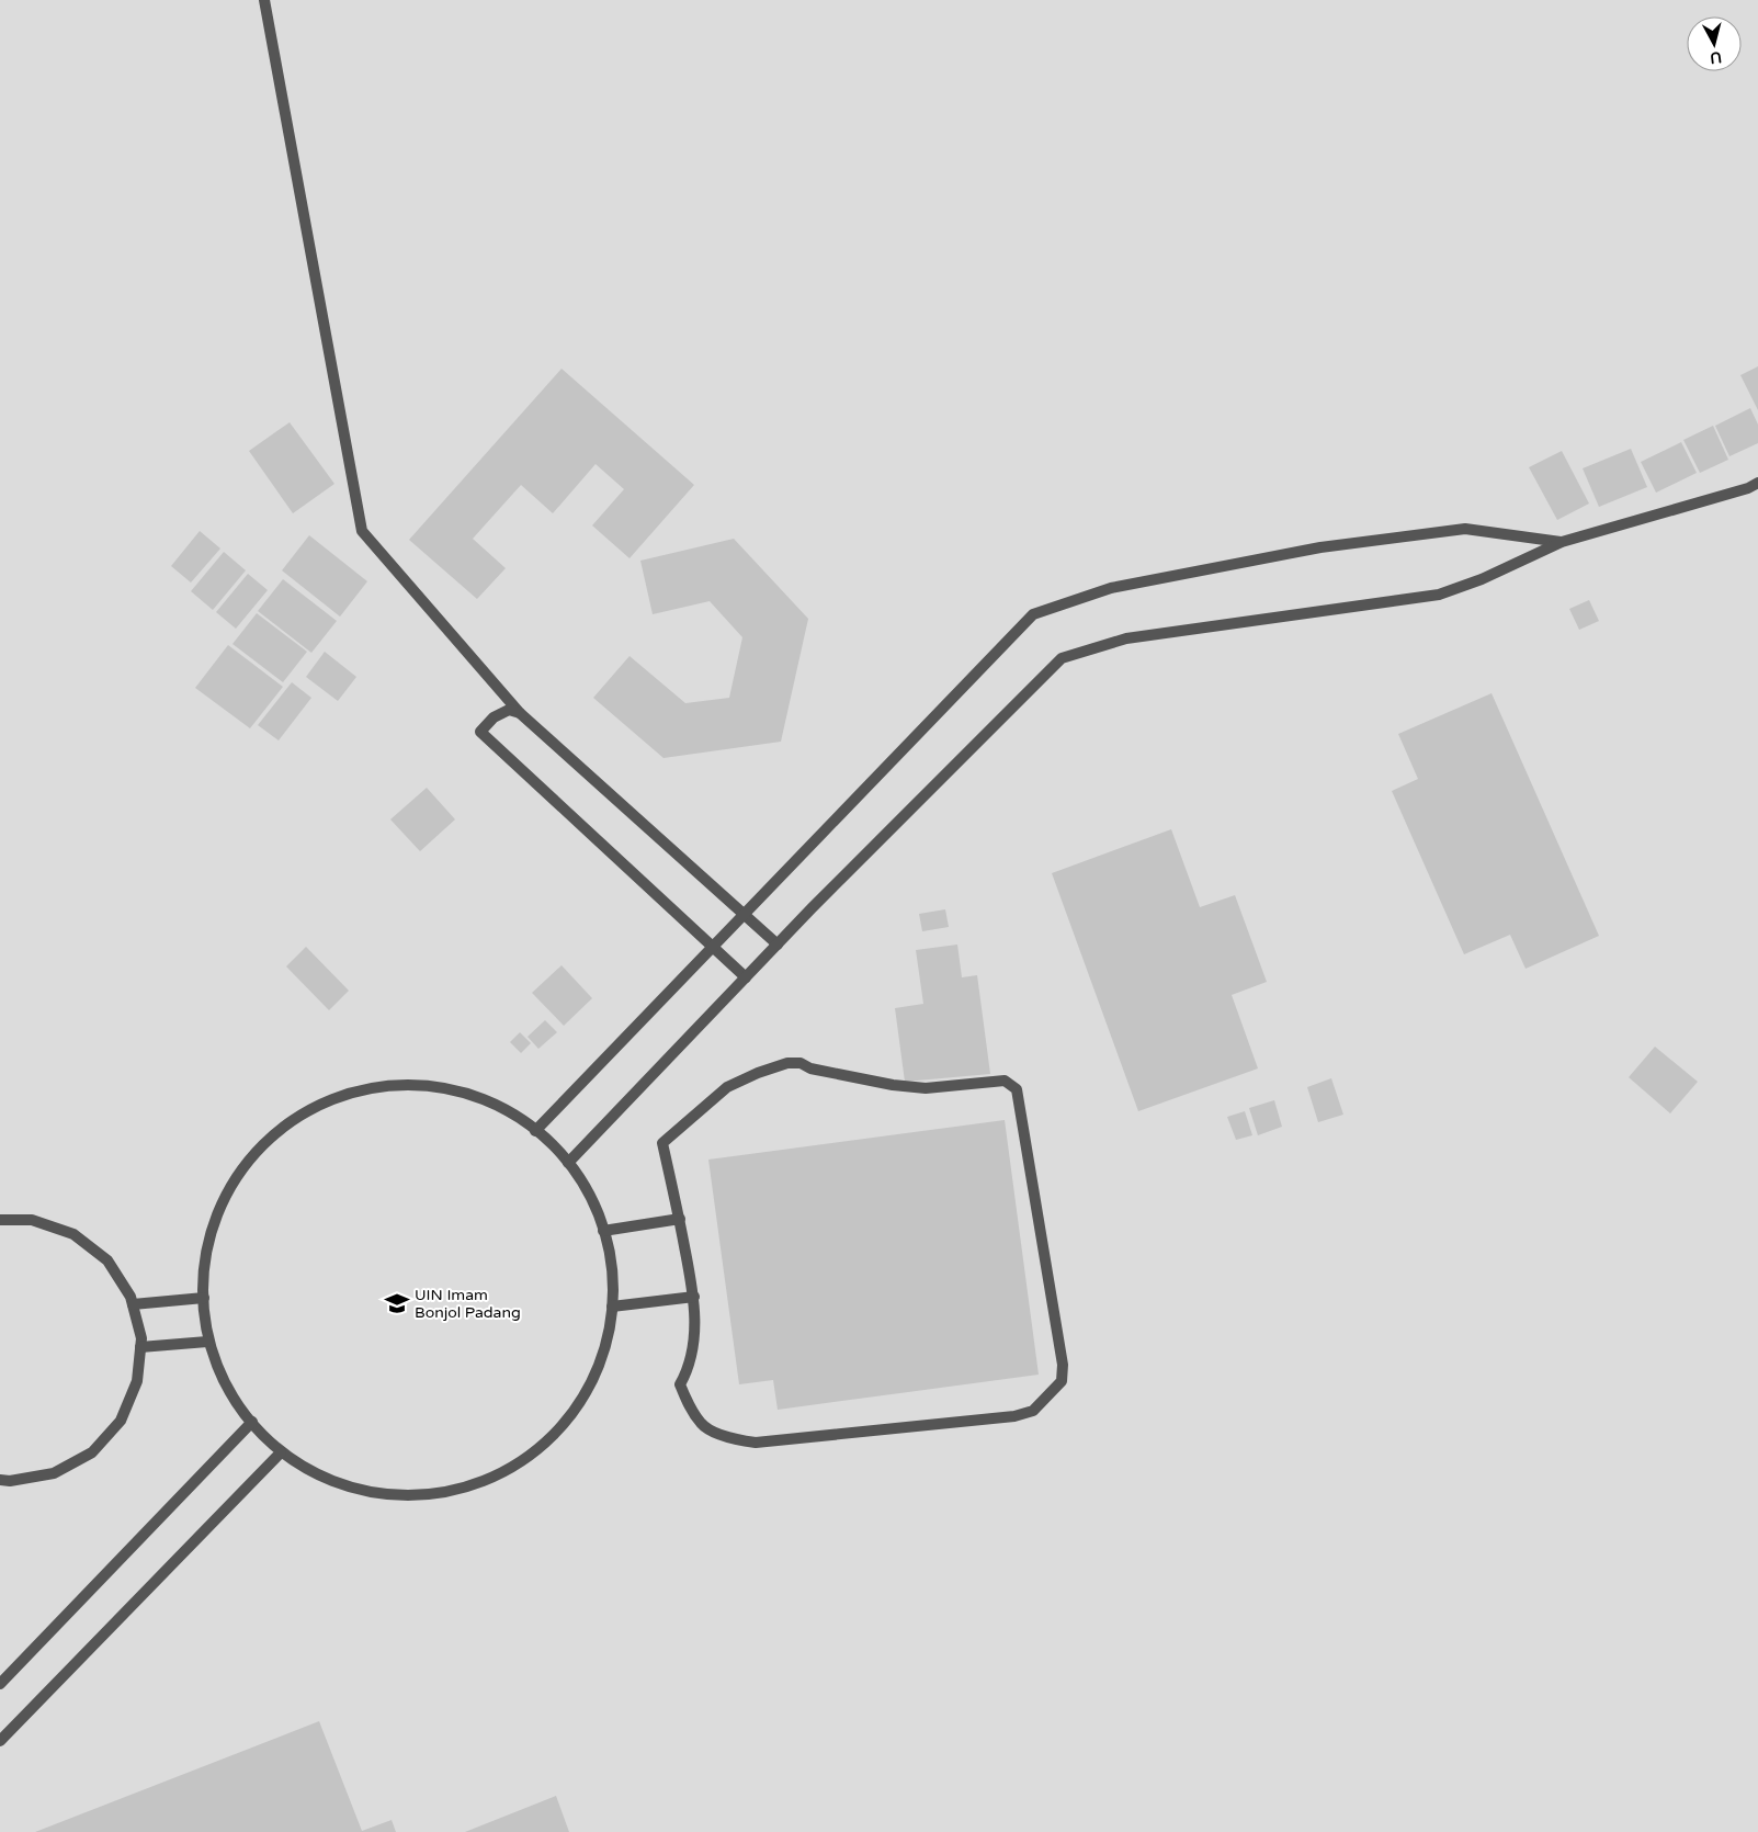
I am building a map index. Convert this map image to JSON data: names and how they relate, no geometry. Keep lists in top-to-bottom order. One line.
{"places":{"school or university":["UIN Imam Bonjol Padang"]},"north":"bottom"}
